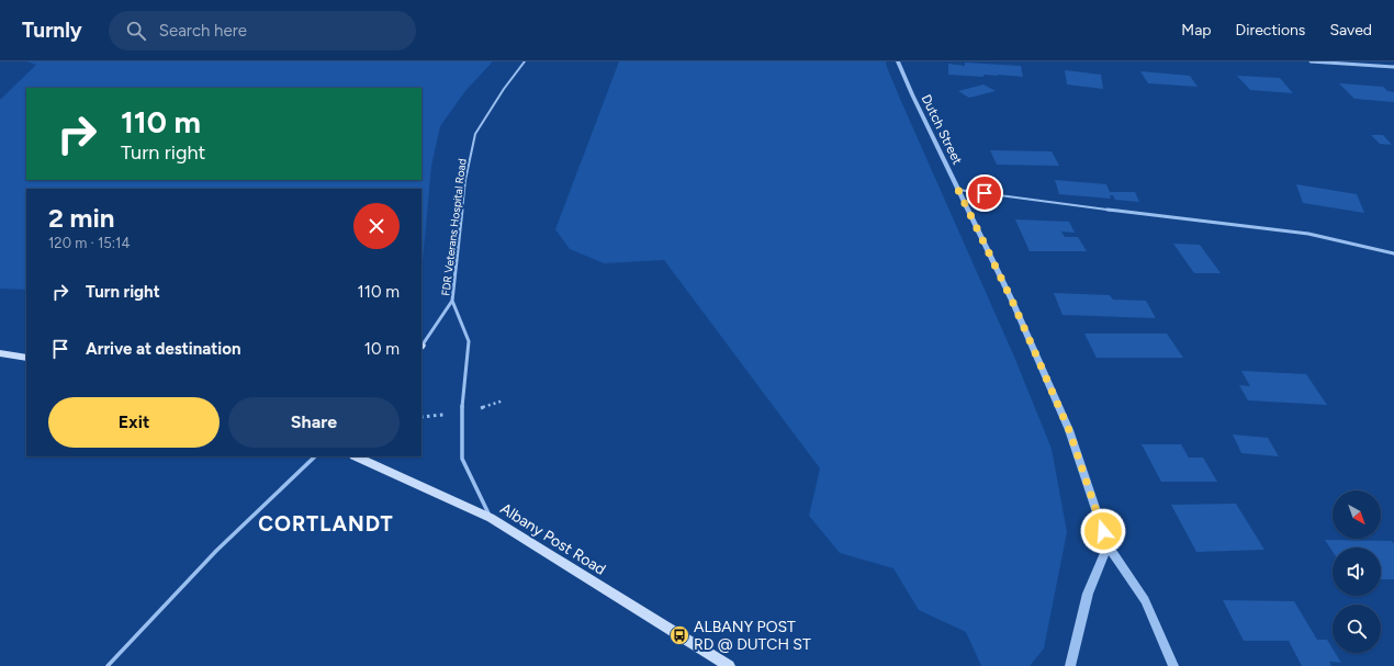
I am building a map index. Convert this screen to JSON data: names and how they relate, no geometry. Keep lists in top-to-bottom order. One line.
{"streets":{"main road":["Albany Post Road"],"street":["Dutch Street"],"lane":["FDR Veterans Hospital Road"]},"districts":["CORTLANDT"],"places":{"bus stop":["ALBANY POST RD @ DUTCH ST"]},"north":"bottom right","page":{"header":"Turnly","search":"Search here","nav":["Map","Directions","Saved"],"turn":["110 m","Turn right"],"heading":["2 min","120 m · 15:14"],"list":[{"name":"Turn right","value":"110 m"},{"name":"Arrive at destination","value":"10 m"}],"buttons":["Exit","Share"]}}
